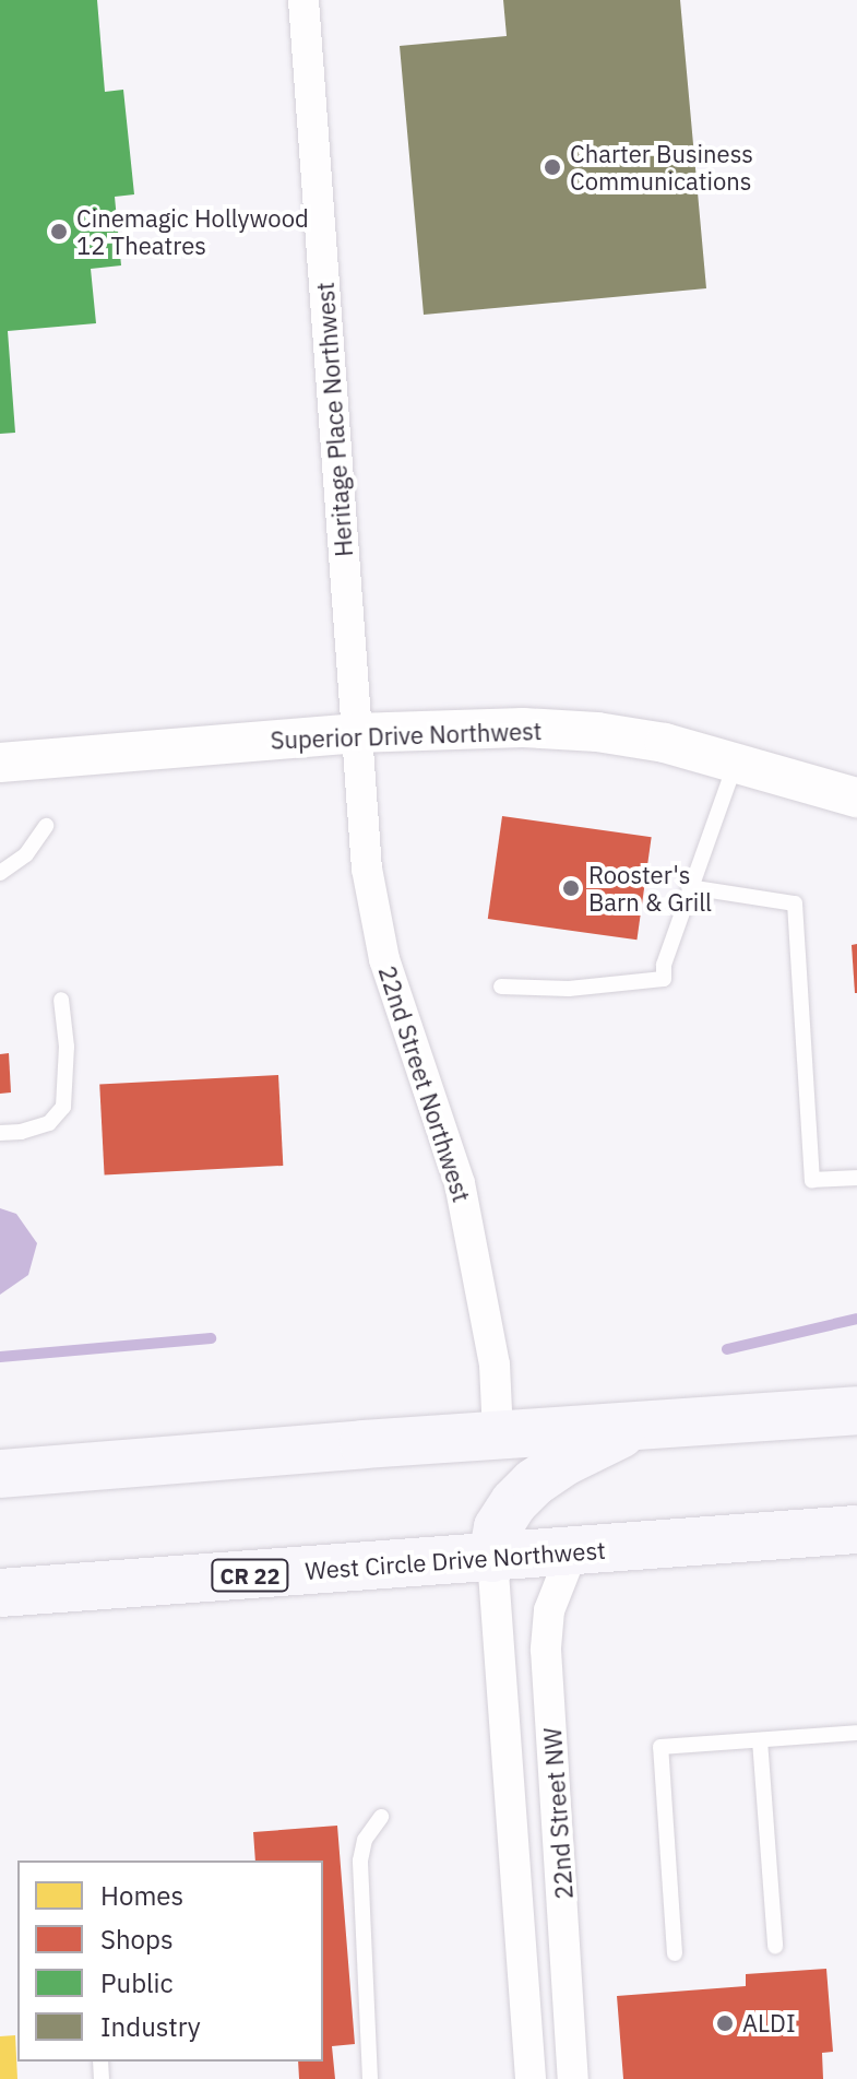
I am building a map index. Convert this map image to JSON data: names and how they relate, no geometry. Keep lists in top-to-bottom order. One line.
{"streets":{"main road":["West Circle Drive Northwest","CR 22"],"street":["Heritage Place Northwest","Superior Drive Northwest","22nd Street Northwest","22nd Street NW"]},"crossings":[["Heritage Place Northwest","Superior Drive Northwest"],["Heritage Place Northwest","22nd Street Northwest"],["Superior Drive Northwest","22nd Street Northwest"],["West Circle Drive Northwest","22nd Street NW"]],"places":["Charter Business Communications","Cinemagic Hollywood 12 Theatres","Rooster's Barn & Grill","ALDI"],"legend":["Homes","Shops","Public","Industry"]}
